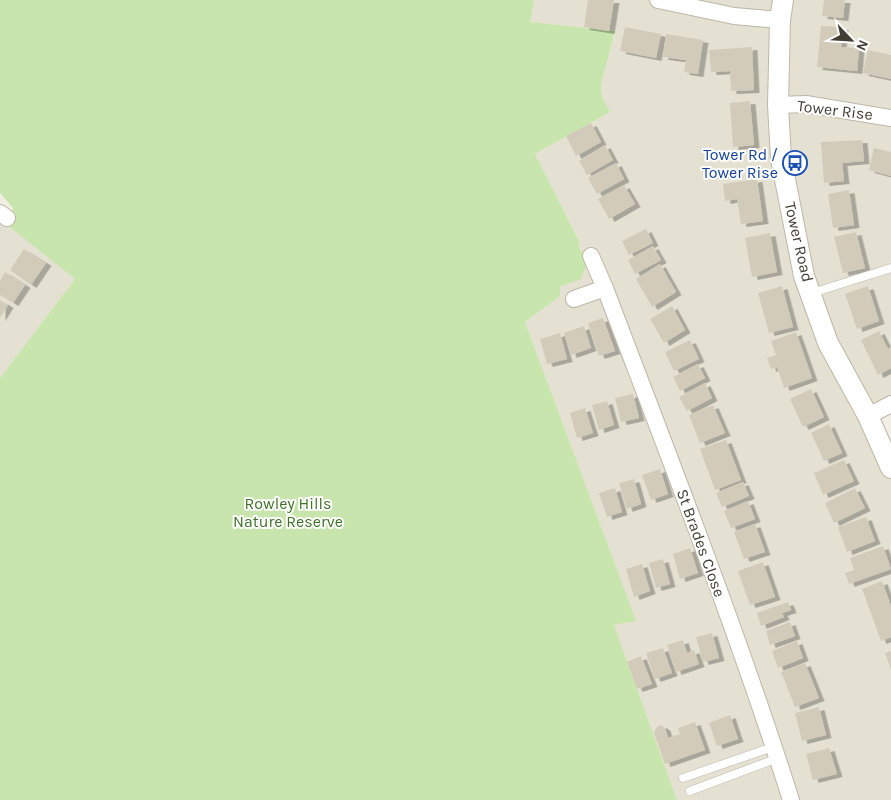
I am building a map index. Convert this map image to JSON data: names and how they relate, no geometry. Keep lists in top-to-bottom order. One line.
{"streets":{"street":["Tower Rise","Tower Road","St Brades Close"]},"crossings":[["Tower Rise","Tower Road"]],"parks":["Rowley Hills Nature Reserve"],"places":{"bus stop":["Tower Rd / Tower Rise"]},"north":"bottom right"}
